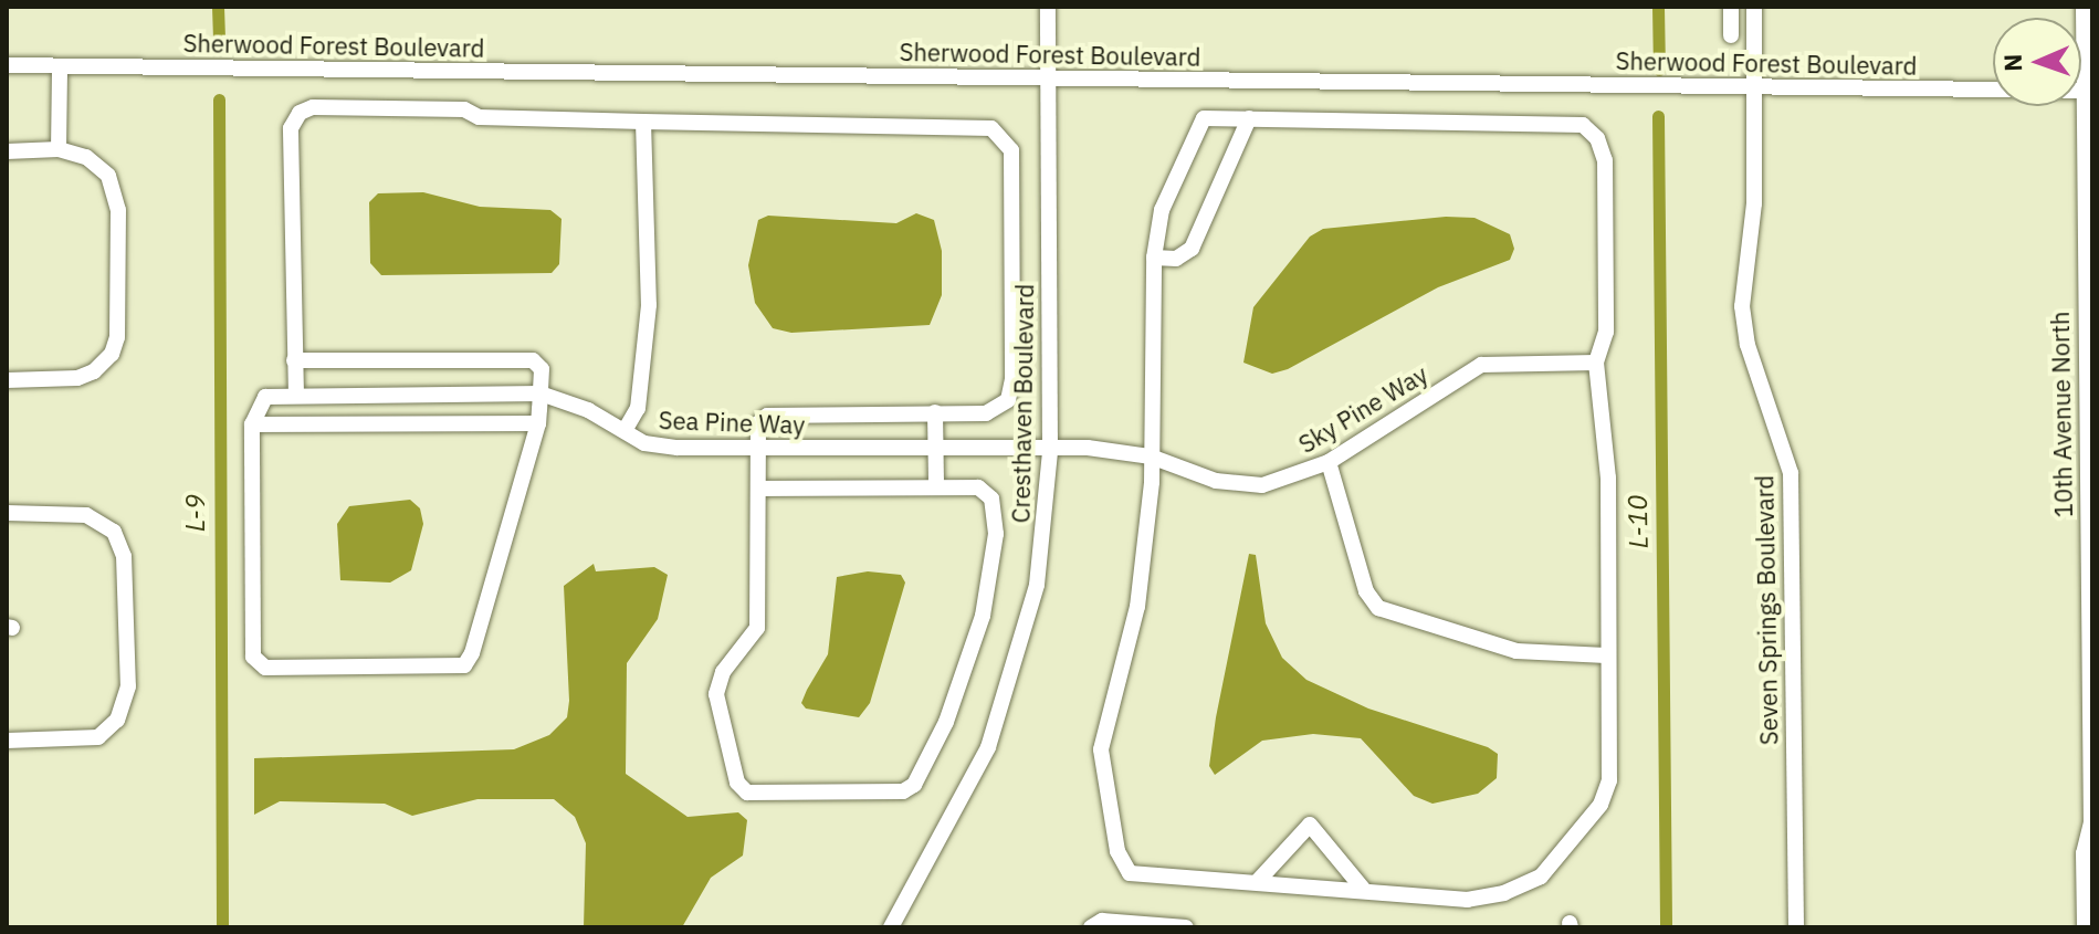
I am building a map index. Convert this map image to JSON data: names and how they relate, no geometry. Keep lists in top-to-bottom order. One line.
{"streets":{"street":["Sherwood Forest Boulevard","Cresthaven Boulevard","Sky Pine Way","10th Avenue North","Sea Pine Way","Seven Springs Boulevard"]},"crossings":[["Sherwood Forest Boulevard","Cresthaven Boulevard"],["Sherwood Forest Boulevard","10th Avenue North"],["Sherwood Forest Boulevard","Seven Springs Boulevard"],["Cresthaven Boulevard","Sky Pine Way"],["Cresthaven Boulevard","Sea Pine Way"],["Sky Pine Way","Sea Pine Way"]],"water":["L-9","L-10"],"north":"left"}
